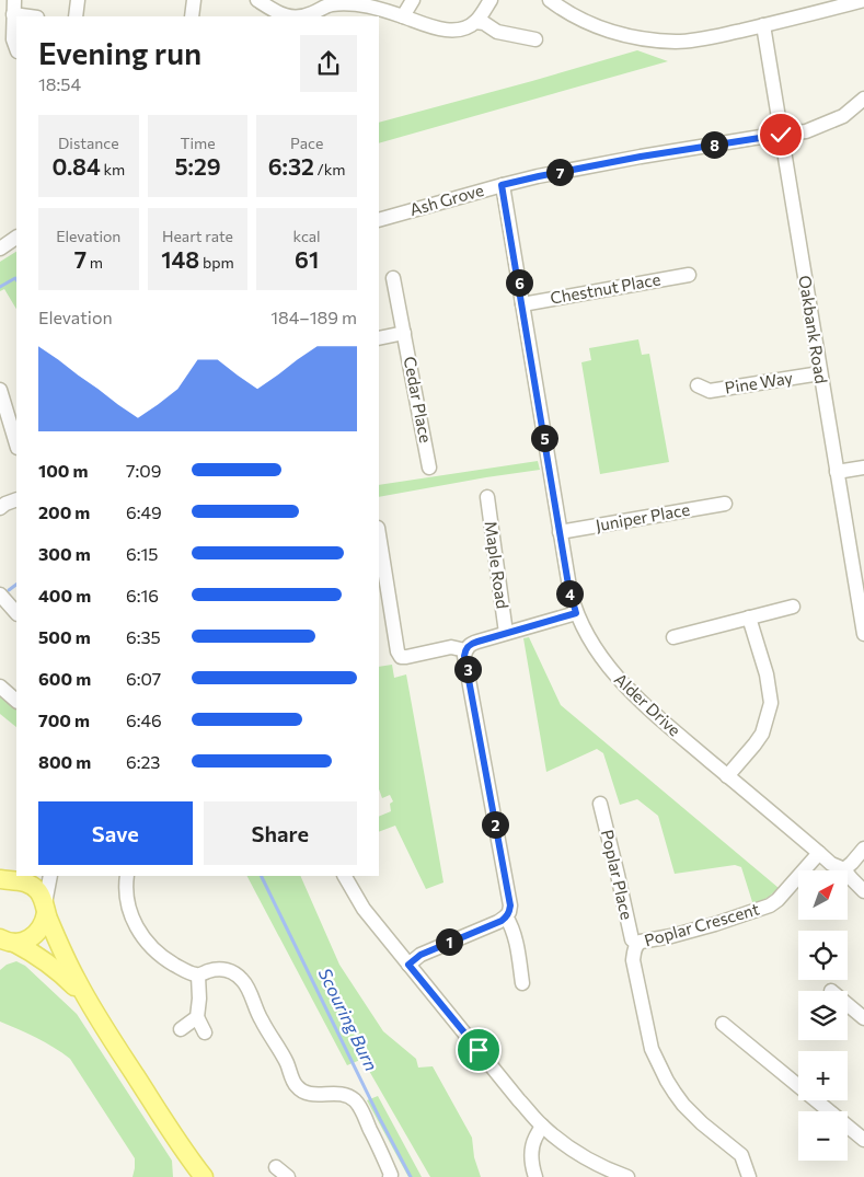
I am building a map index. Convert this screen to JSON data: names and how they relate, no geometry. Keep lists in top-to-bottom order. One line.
{"streets":{"street":["Ash Grove","Chestnut Place","Oakbank Road","Pine Way","Cedar Place","Juniper Place","Maple Road","Alder Drive","Poplar Place","Poplar Crescent"]},"crossings":[["Ash Grove","Oakbank Road"],["Ash Grove","Alder Drive"],["Chestnut Place","Alder Drive"],["Oakbank Road","Pine Way"],["Juniper Place","Alder Drive"],["Maple Road","Alder Drive"],["Alder Drive","Poplar Crescent"],["Poplar Place","Poplar Crescent"]],"water":["Scouring Burn"],"north":"top right","page":{"heading":["Evening run","18:54"],"stats":[["Distance","0.84 km"],["Time","5:29"],["Pace","6:32 /km"],["Elevation","7 m"],["Heart rate","148 bpm"],["kcal","61"]],"pins":["8","7","6","5","4","3","2","1"],"chart":["Elevation","184–189 m"],"list":[{"name":"100 m","note":"7:09"},{"name":"200 m","note":"6:49"},{"name":"300 m","note":"6:15"},{"name":"400 m","note":"6:16"},{"name":"500 m","note":"6:35"},{"name":"600 m","note":"6:07"},{"name":"700 m","note":"6:46"},{"name":"800 m","note":"6:23"}],"buttons":["Save","Share"],"map_buttons":["+","−"]}}
